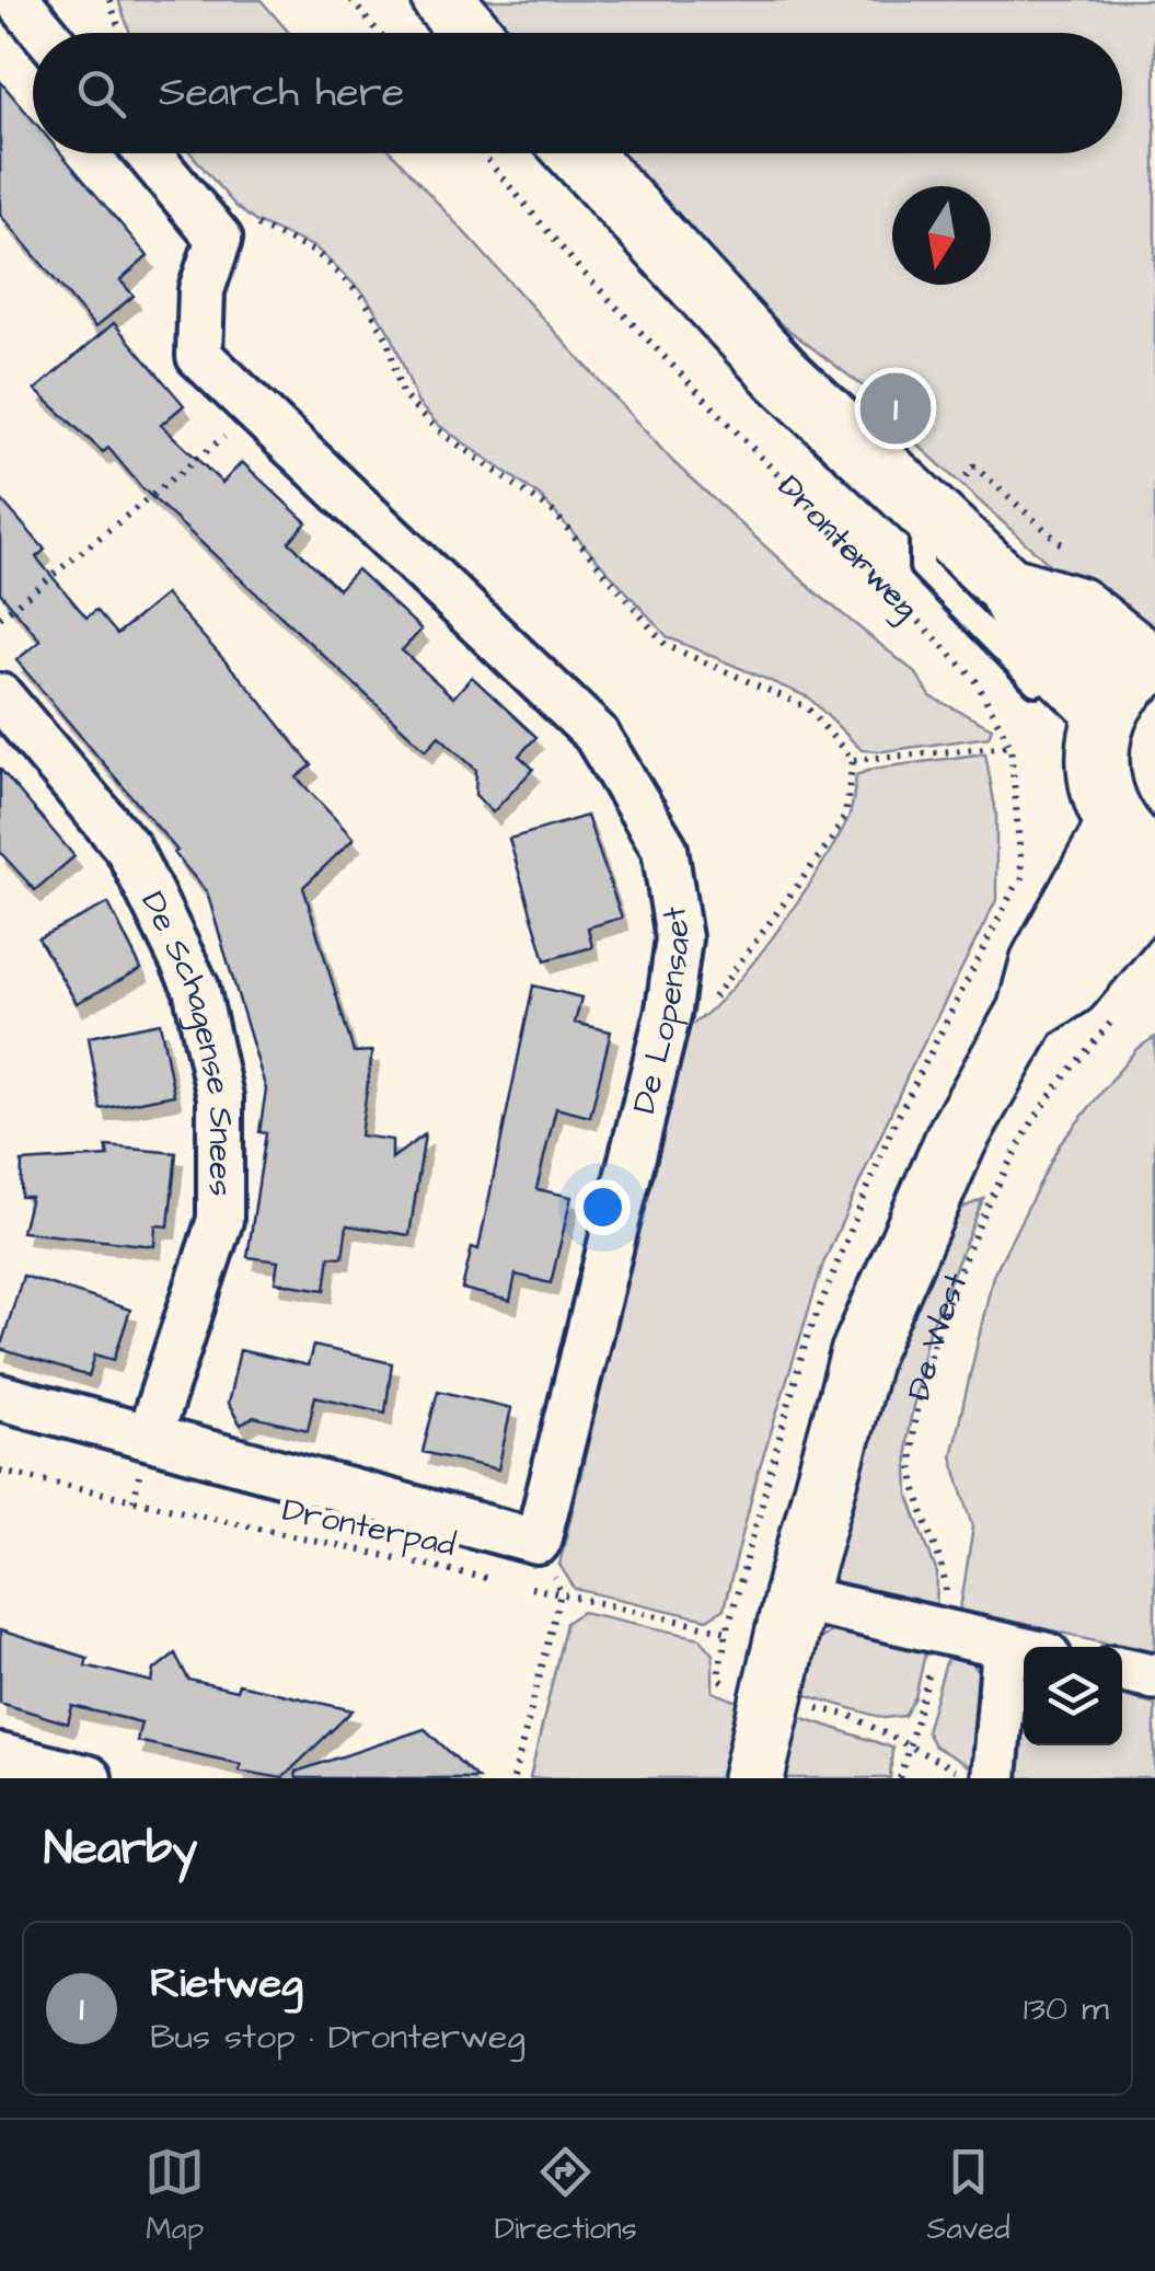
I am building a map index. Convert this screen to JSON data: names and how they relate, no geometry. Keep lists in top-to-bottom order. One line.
{"streets":{"main road":["De West"],"street":["De Lopensaet","De Schagense Snees"],"lane":["Dronterweg"],"path":["Dronterpad"]},"north":"bottom","page":{"search":"Search here","pins":"1","heading":"Nearby","list":[{"mark":"1","name":"Rietweg","note":"Bus stop · Dronterweg","value":"130 m"}],"nav":["Map","Directions","Saved"]}}
